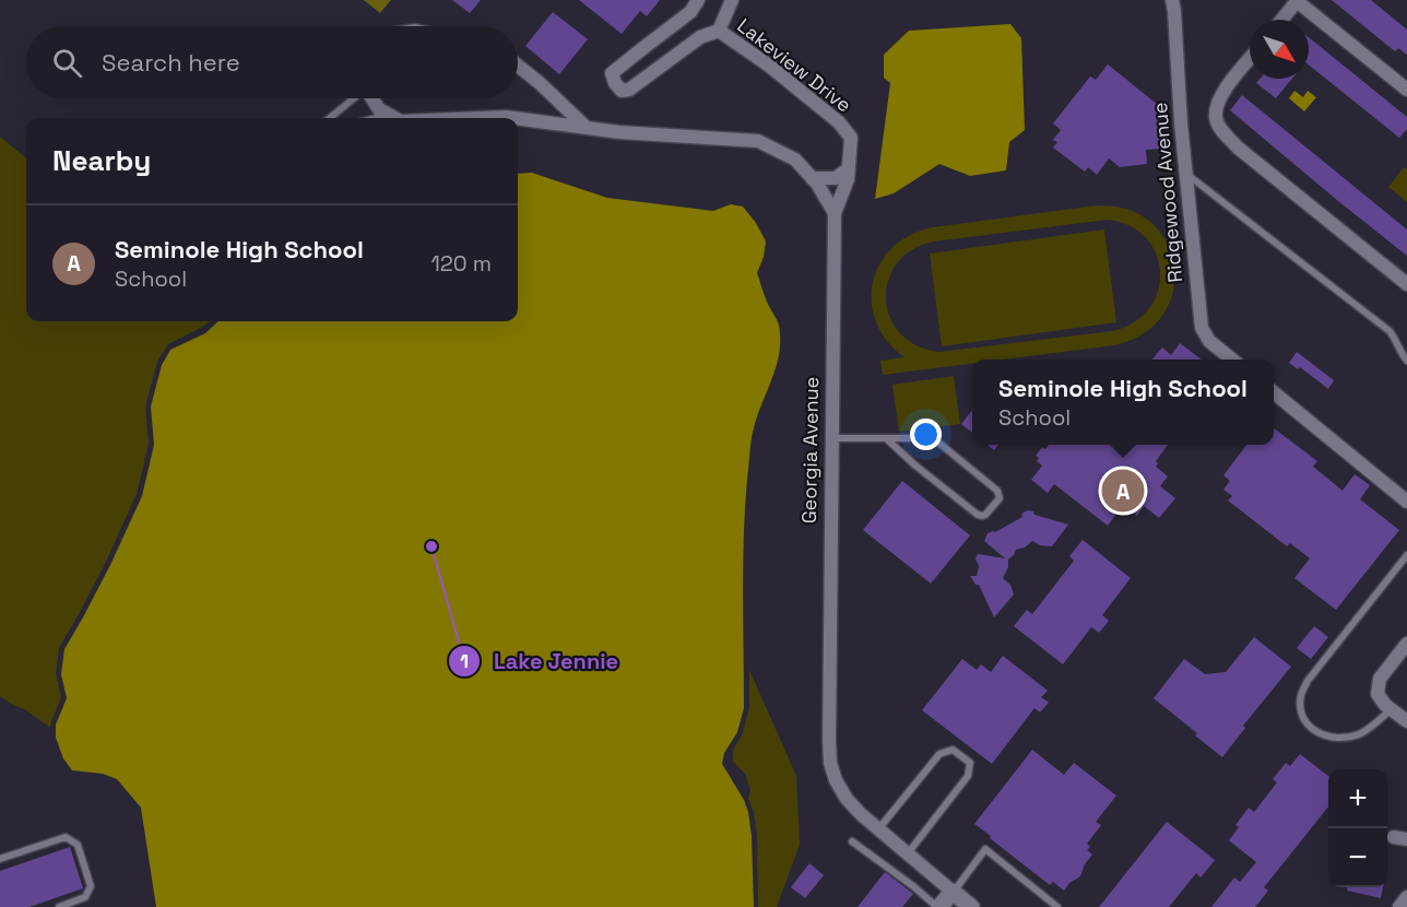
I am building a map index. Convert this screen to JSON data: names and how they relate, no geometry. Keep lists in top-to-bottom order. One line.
{"streets":{"street":["Lakeview Drive","Ridgewood Avenue","Georgia Avenue"]},"crossings":[["Lakeview Drive","Georgia Avenue"]],"places":["Lake Jennie"],"north":"bottom right","page":{"search":"Search here","heading":"Nearby","list":[{"mark":"A","name":"Seminole High School","note":"School","value":"120 m"}],"popup":["Seminole High School","School"],"pins":"A","map_buttons":["+","−"]}}
